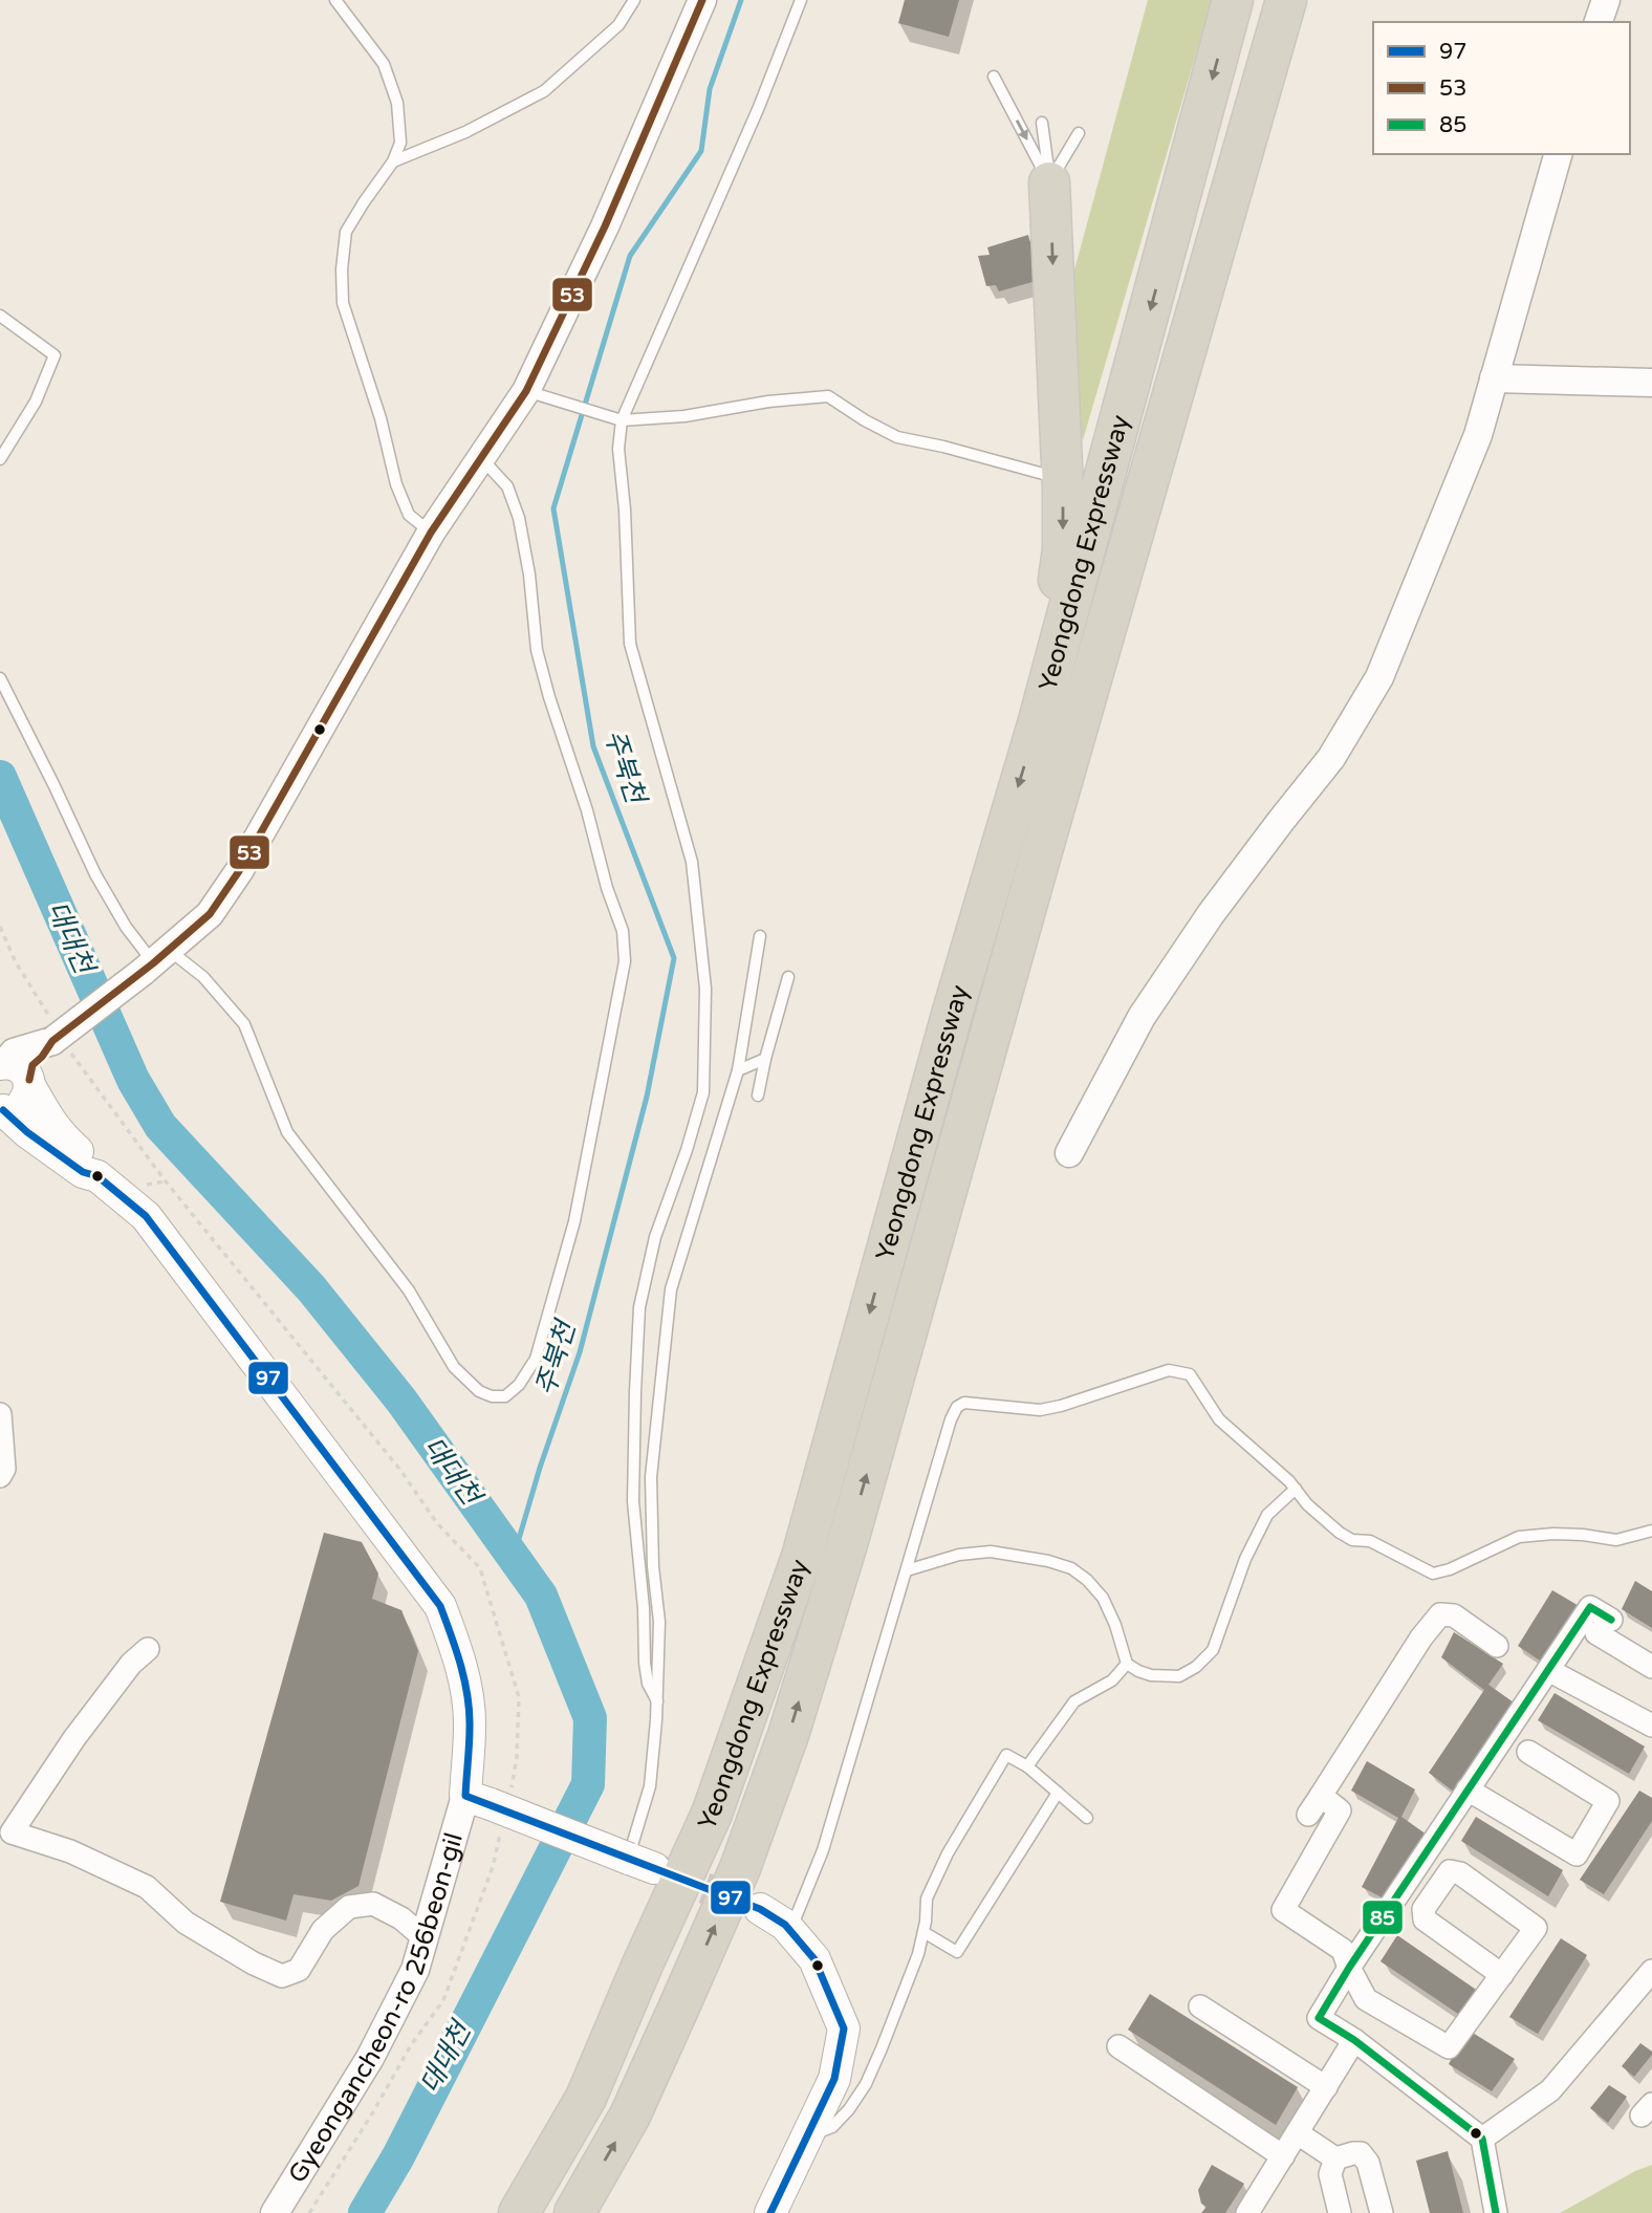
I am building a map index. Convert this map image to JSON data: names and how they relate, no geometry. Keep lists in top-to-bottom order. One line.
{"streets":{"highway":["Yeongdong Expressway"],"street":["Gyeongancheon-ro 256beon-gil"]},"water":["주북천","대대천"],"lines":["transit line 53","transit line 97","transit line 85"],"legend":["97","53","85"]}
